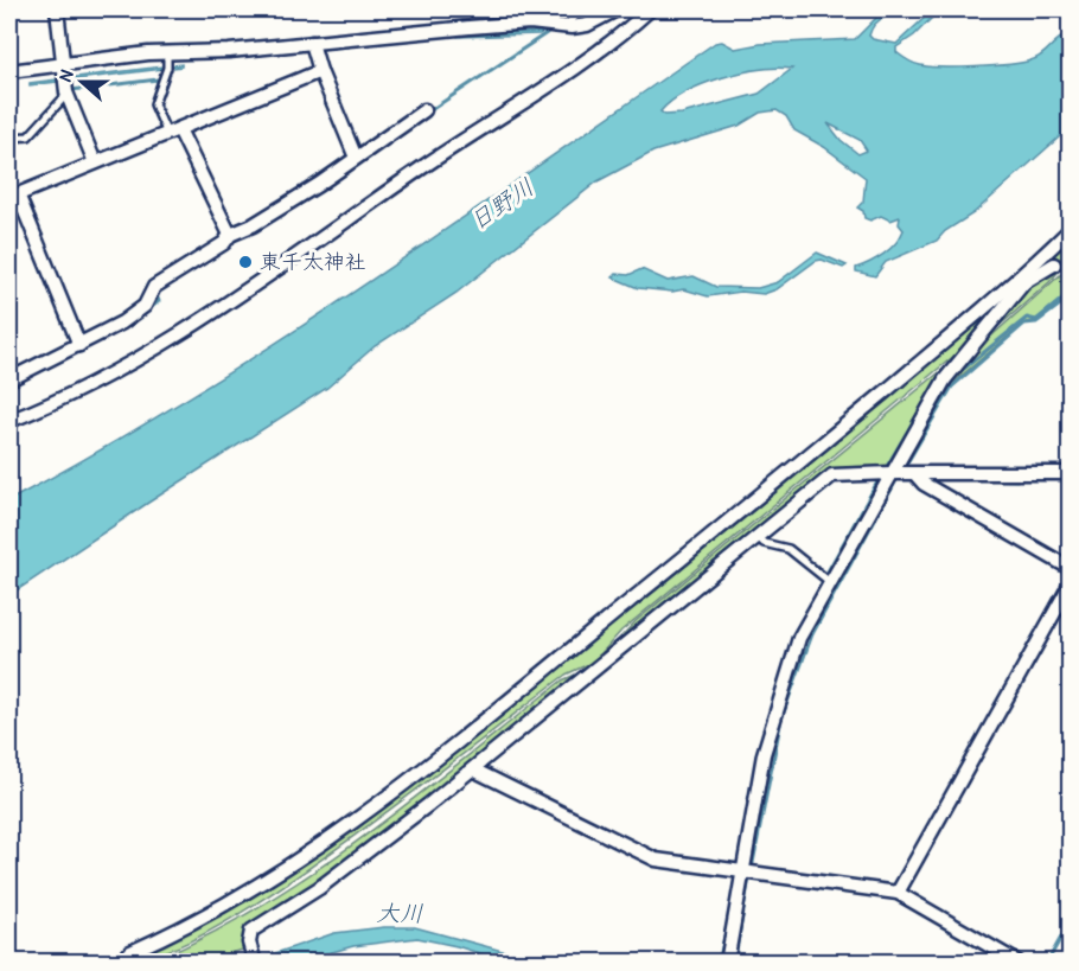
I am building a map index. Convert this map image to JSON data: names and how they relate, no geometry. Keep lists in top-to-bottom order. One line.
{"water":["日野川","大川"],"places":["東千太神社"],"north":"left"}
